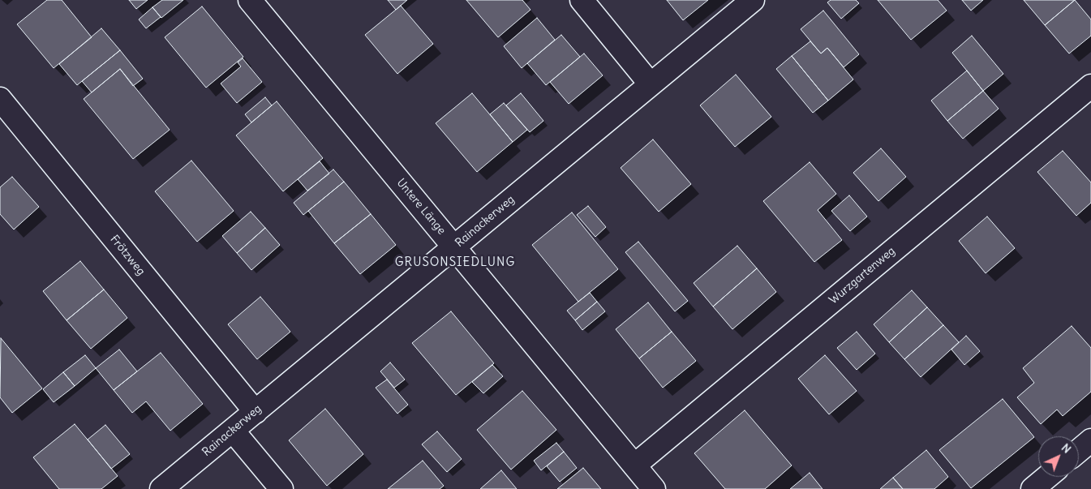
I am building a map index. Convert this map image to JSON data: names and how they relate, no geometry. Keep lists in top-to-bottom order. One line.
{"streets":{"street":["Untere Länge","Rainackerweg","Frötzweg","Wurzgartenweg"]},"crossings":[["Untere Länge","Rainackerweg"],["Untere Länge","Wurzgartenweg"],["Rainackerweg","Frötzweg"]],"districts":["GRUSONSIEDLUNG"],"north":"top right"}
